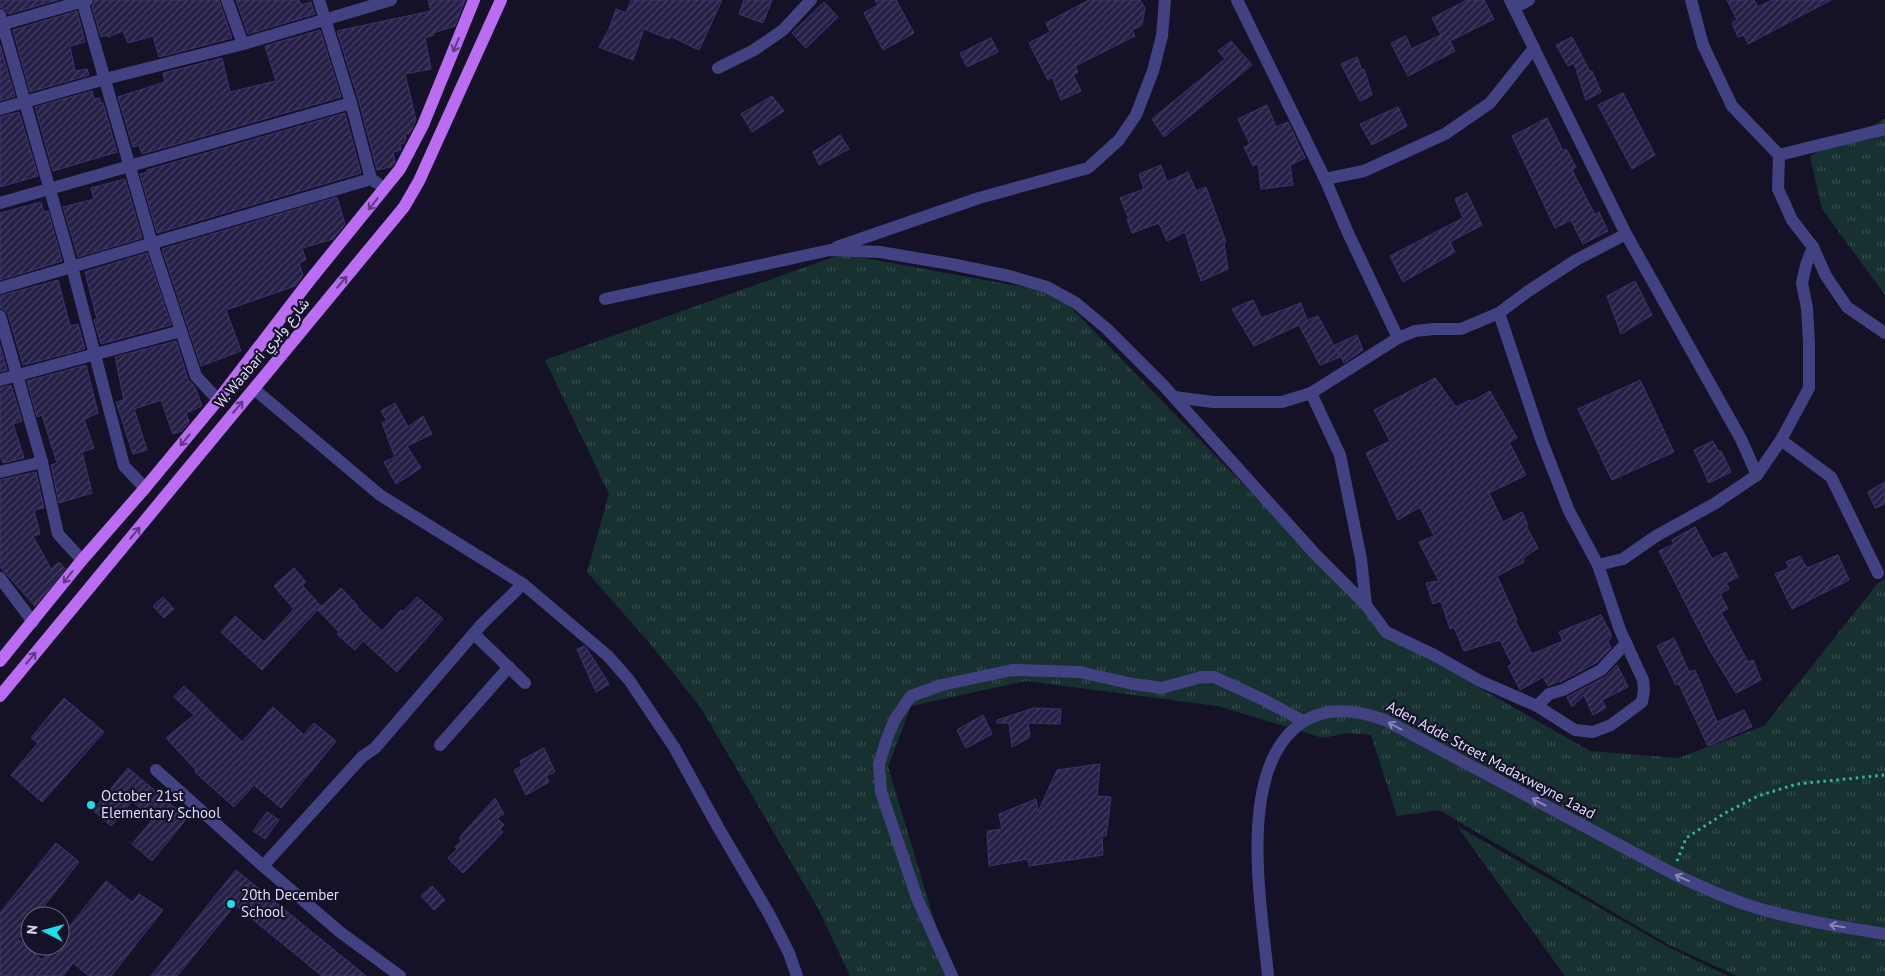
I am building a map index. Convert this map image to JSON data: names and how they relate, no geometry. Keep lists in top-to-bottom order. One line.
{"streets":{"main road":["W. Waabari شارع وابري"],"street":["Aden Adde Street Madaxweyne 1aad"]},"places":["October 21st Elementary School","20th December School"],"north":"left"}
